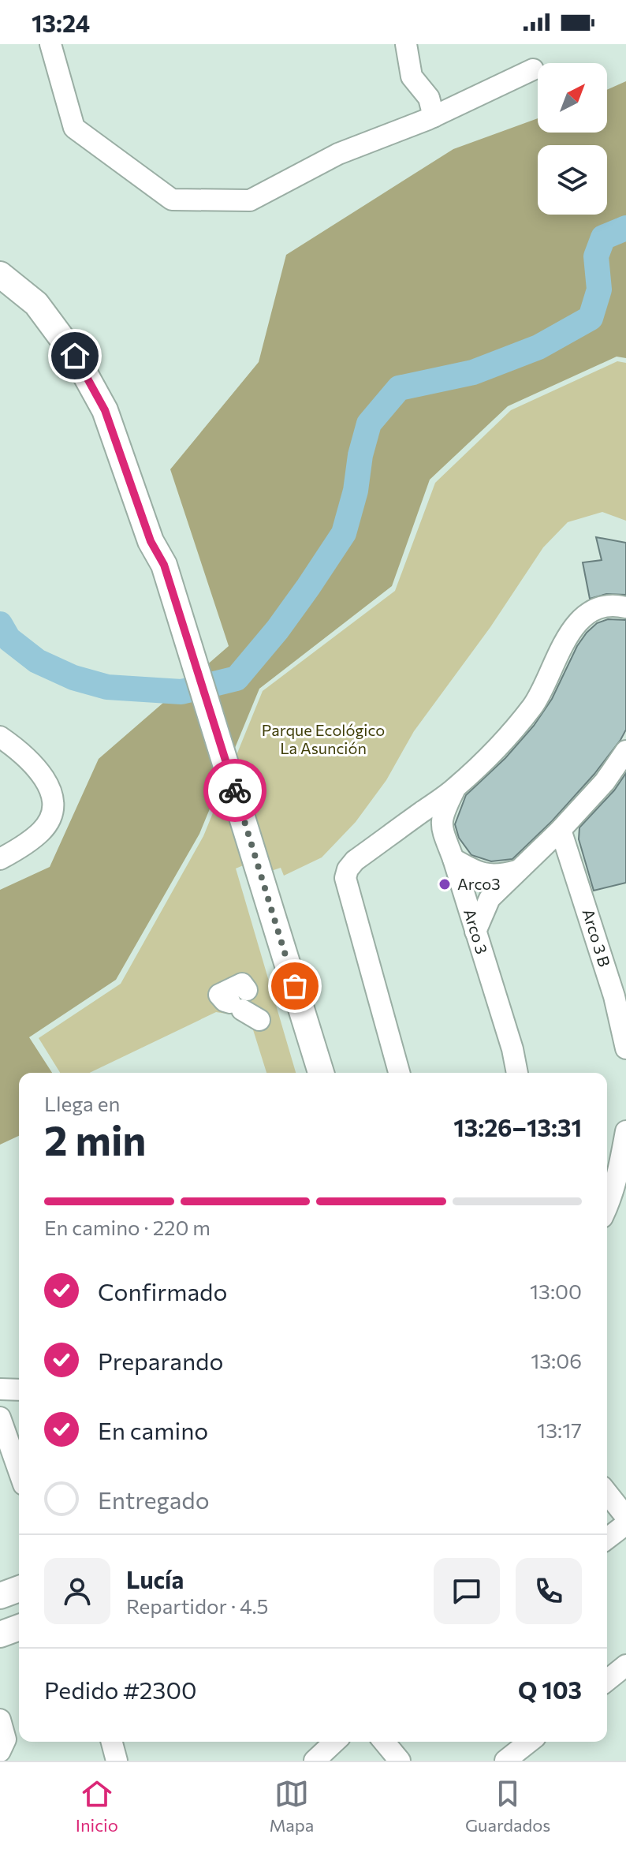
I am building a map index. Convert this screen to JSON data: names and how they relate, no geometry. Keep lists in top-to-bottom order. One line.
{"streets":{"street":["Arco 3","Arco 3 B"]},"parks":["Parque Ecológico La Asunción"],"places":["Arco3"],"north":"top right","page":{"status":"13:24","heading":["2 min","Llega en","13:26–13:31"],"panel":["Lucía","Repartidor · 4.5","Pedido #2300","Q 103"],"bar":"En camino · 220 m","list":[["Confirmado","13:00"],["Preparando","13:06"],["En camino","13:17"],"Entregado"],"tabs":["Inicio","Mapa","Guardados"]}}
